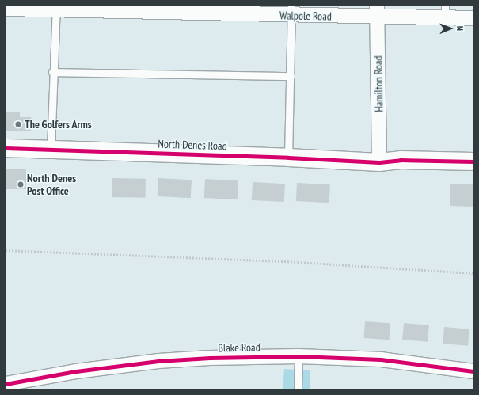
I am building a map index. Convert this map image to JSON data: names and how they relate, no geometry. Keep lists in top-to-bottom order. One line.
{"streets":{"street":["Walpole Road","Hamilton Road","North Denes Road","Blake Road"]},"crossings":[["Walpole Road","Hamilton Road"],["Hamilton Road","North Denes Road"]],"places":["The Golfers Arms","North Denes Post Office"],"north":"right"}
